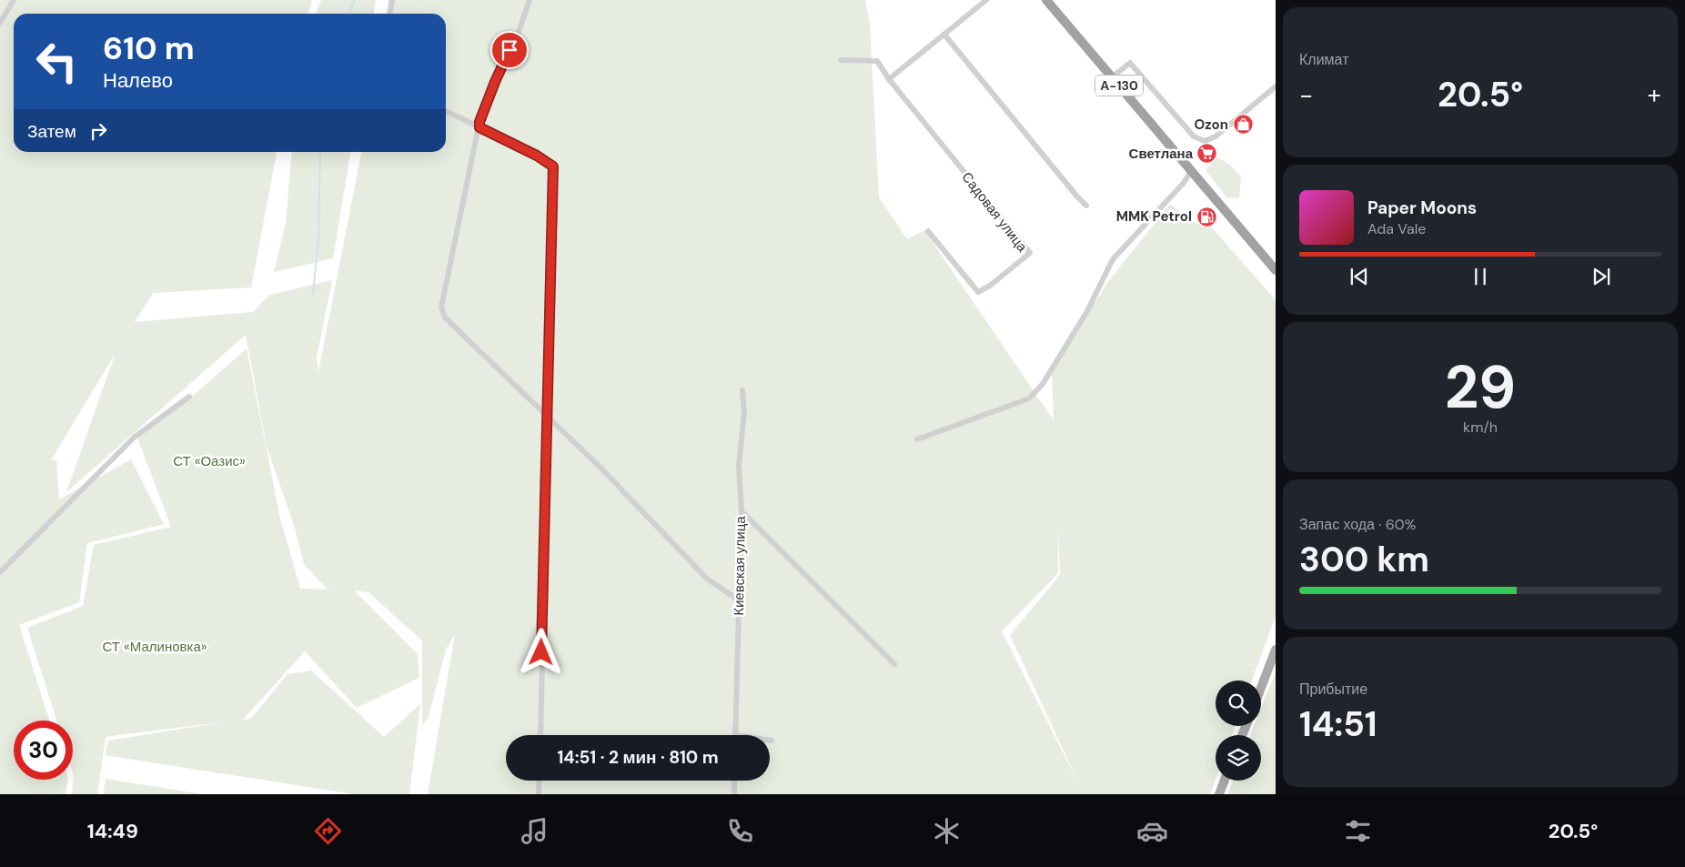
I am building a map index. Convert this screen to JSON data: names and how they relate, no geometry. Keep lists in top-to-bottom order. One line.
{"streets":{"highway":["А-130"],"street":["Садовая улица","Киевская улица"]},"parks":["СТ «Оазис»","СТ «Малиновка»"],"places":{"shop":["Ozon"],"supermarket":["Светлана"],"fuel station":["MMK Petrol"]},"page":{"tile":["Климат",["29","km/h"],["Запас хода · 60%","300 km"],["Прибытие","14:51"]],"turn":["610 m","Налево"],"heat":["−","20.5°","+"],"then":"Затем","song":["Paper Moons","Ada Vale"],"limit":"30","trip":"14:51 · 2 мин · 810 m","tabs":["14:49","20.5°"]}}
